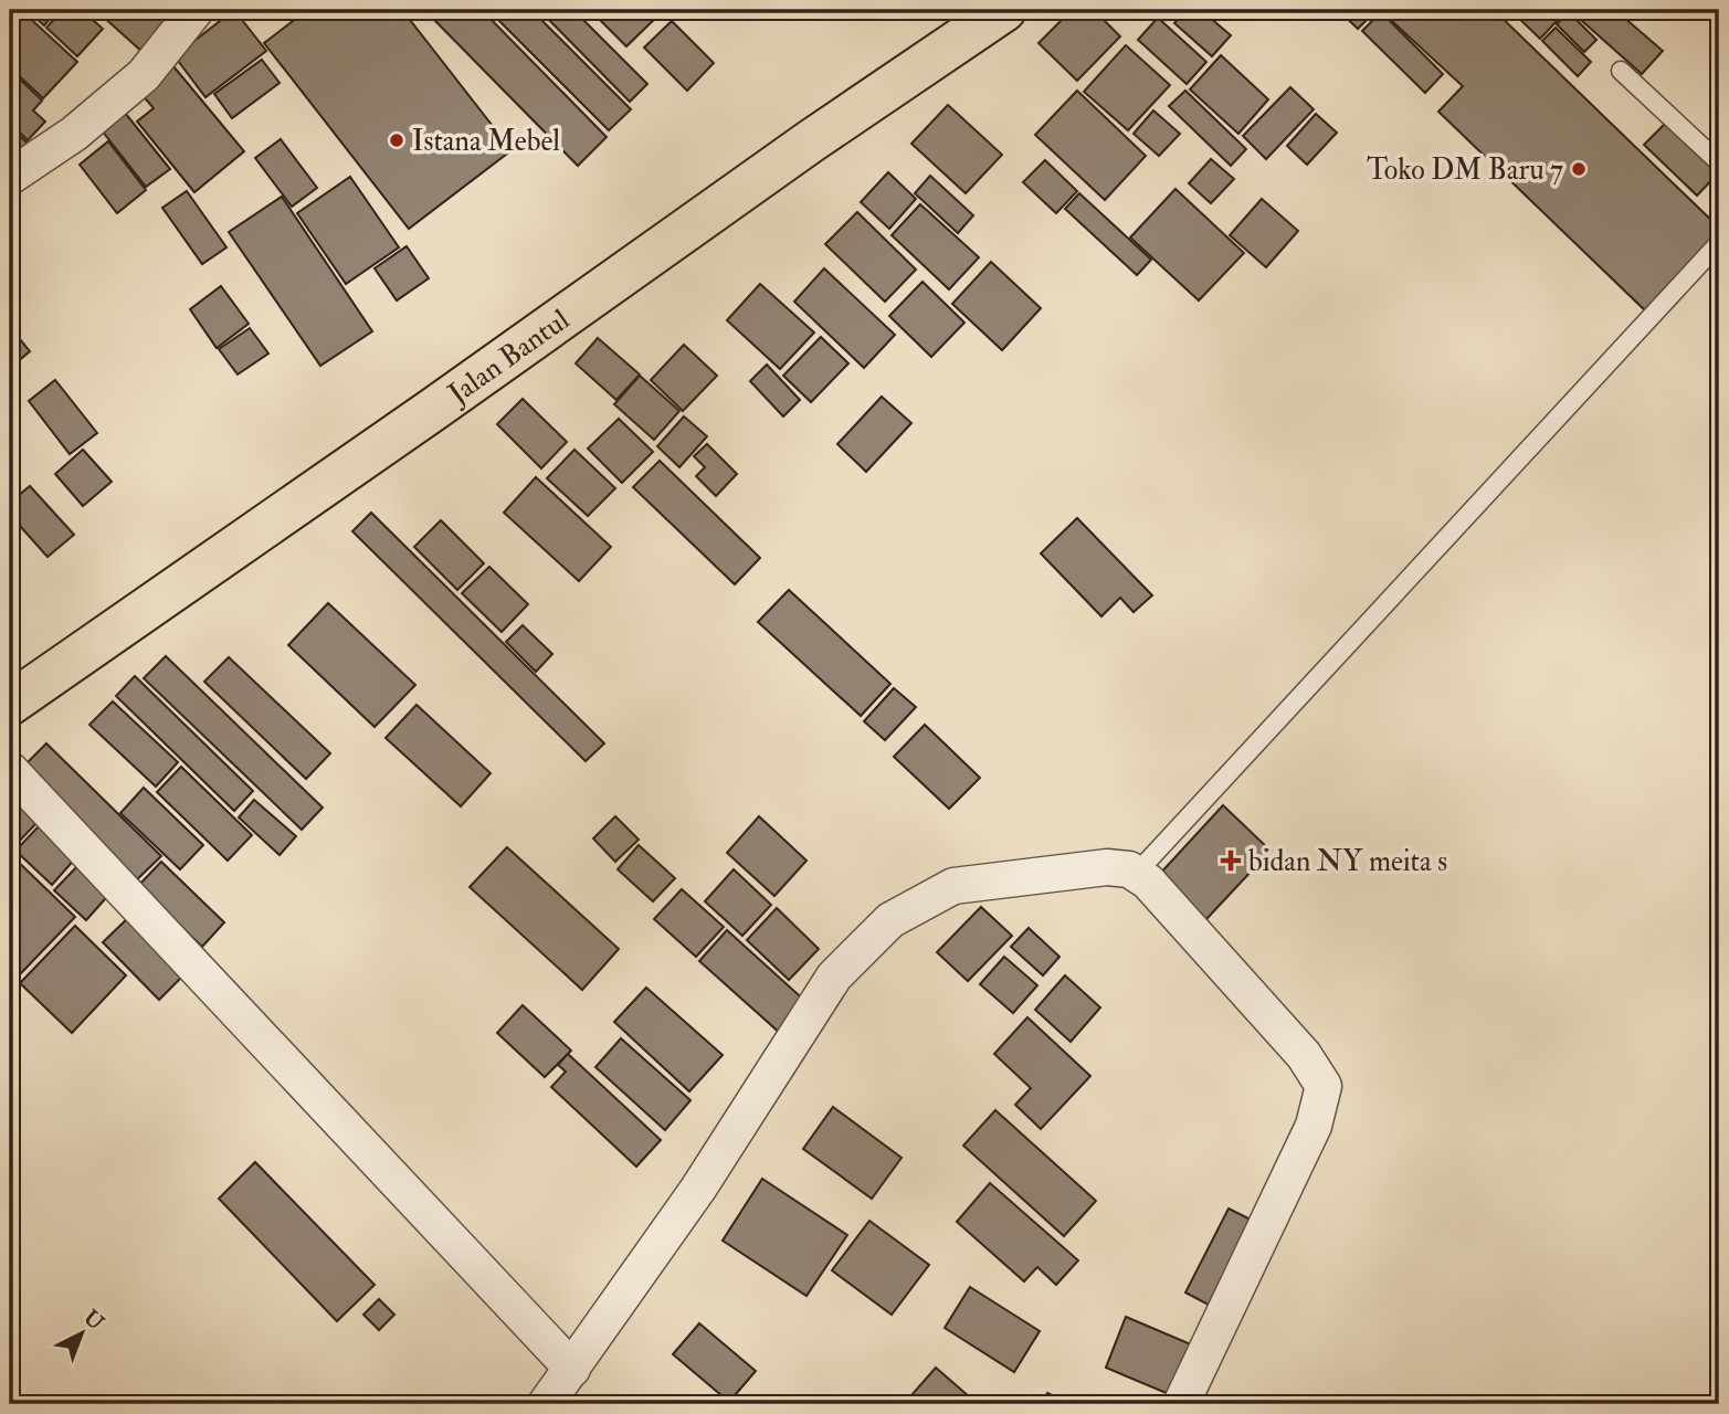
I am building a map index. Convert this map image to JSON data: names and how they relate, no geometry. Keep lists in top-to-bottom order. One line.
{"streets":{"main road":["Jalan Bantul"]},"places":{"other":["Istana Mebel","Toko DM Baru 7"],"health":["bidan NY meita s"]},"north":"top right"}
